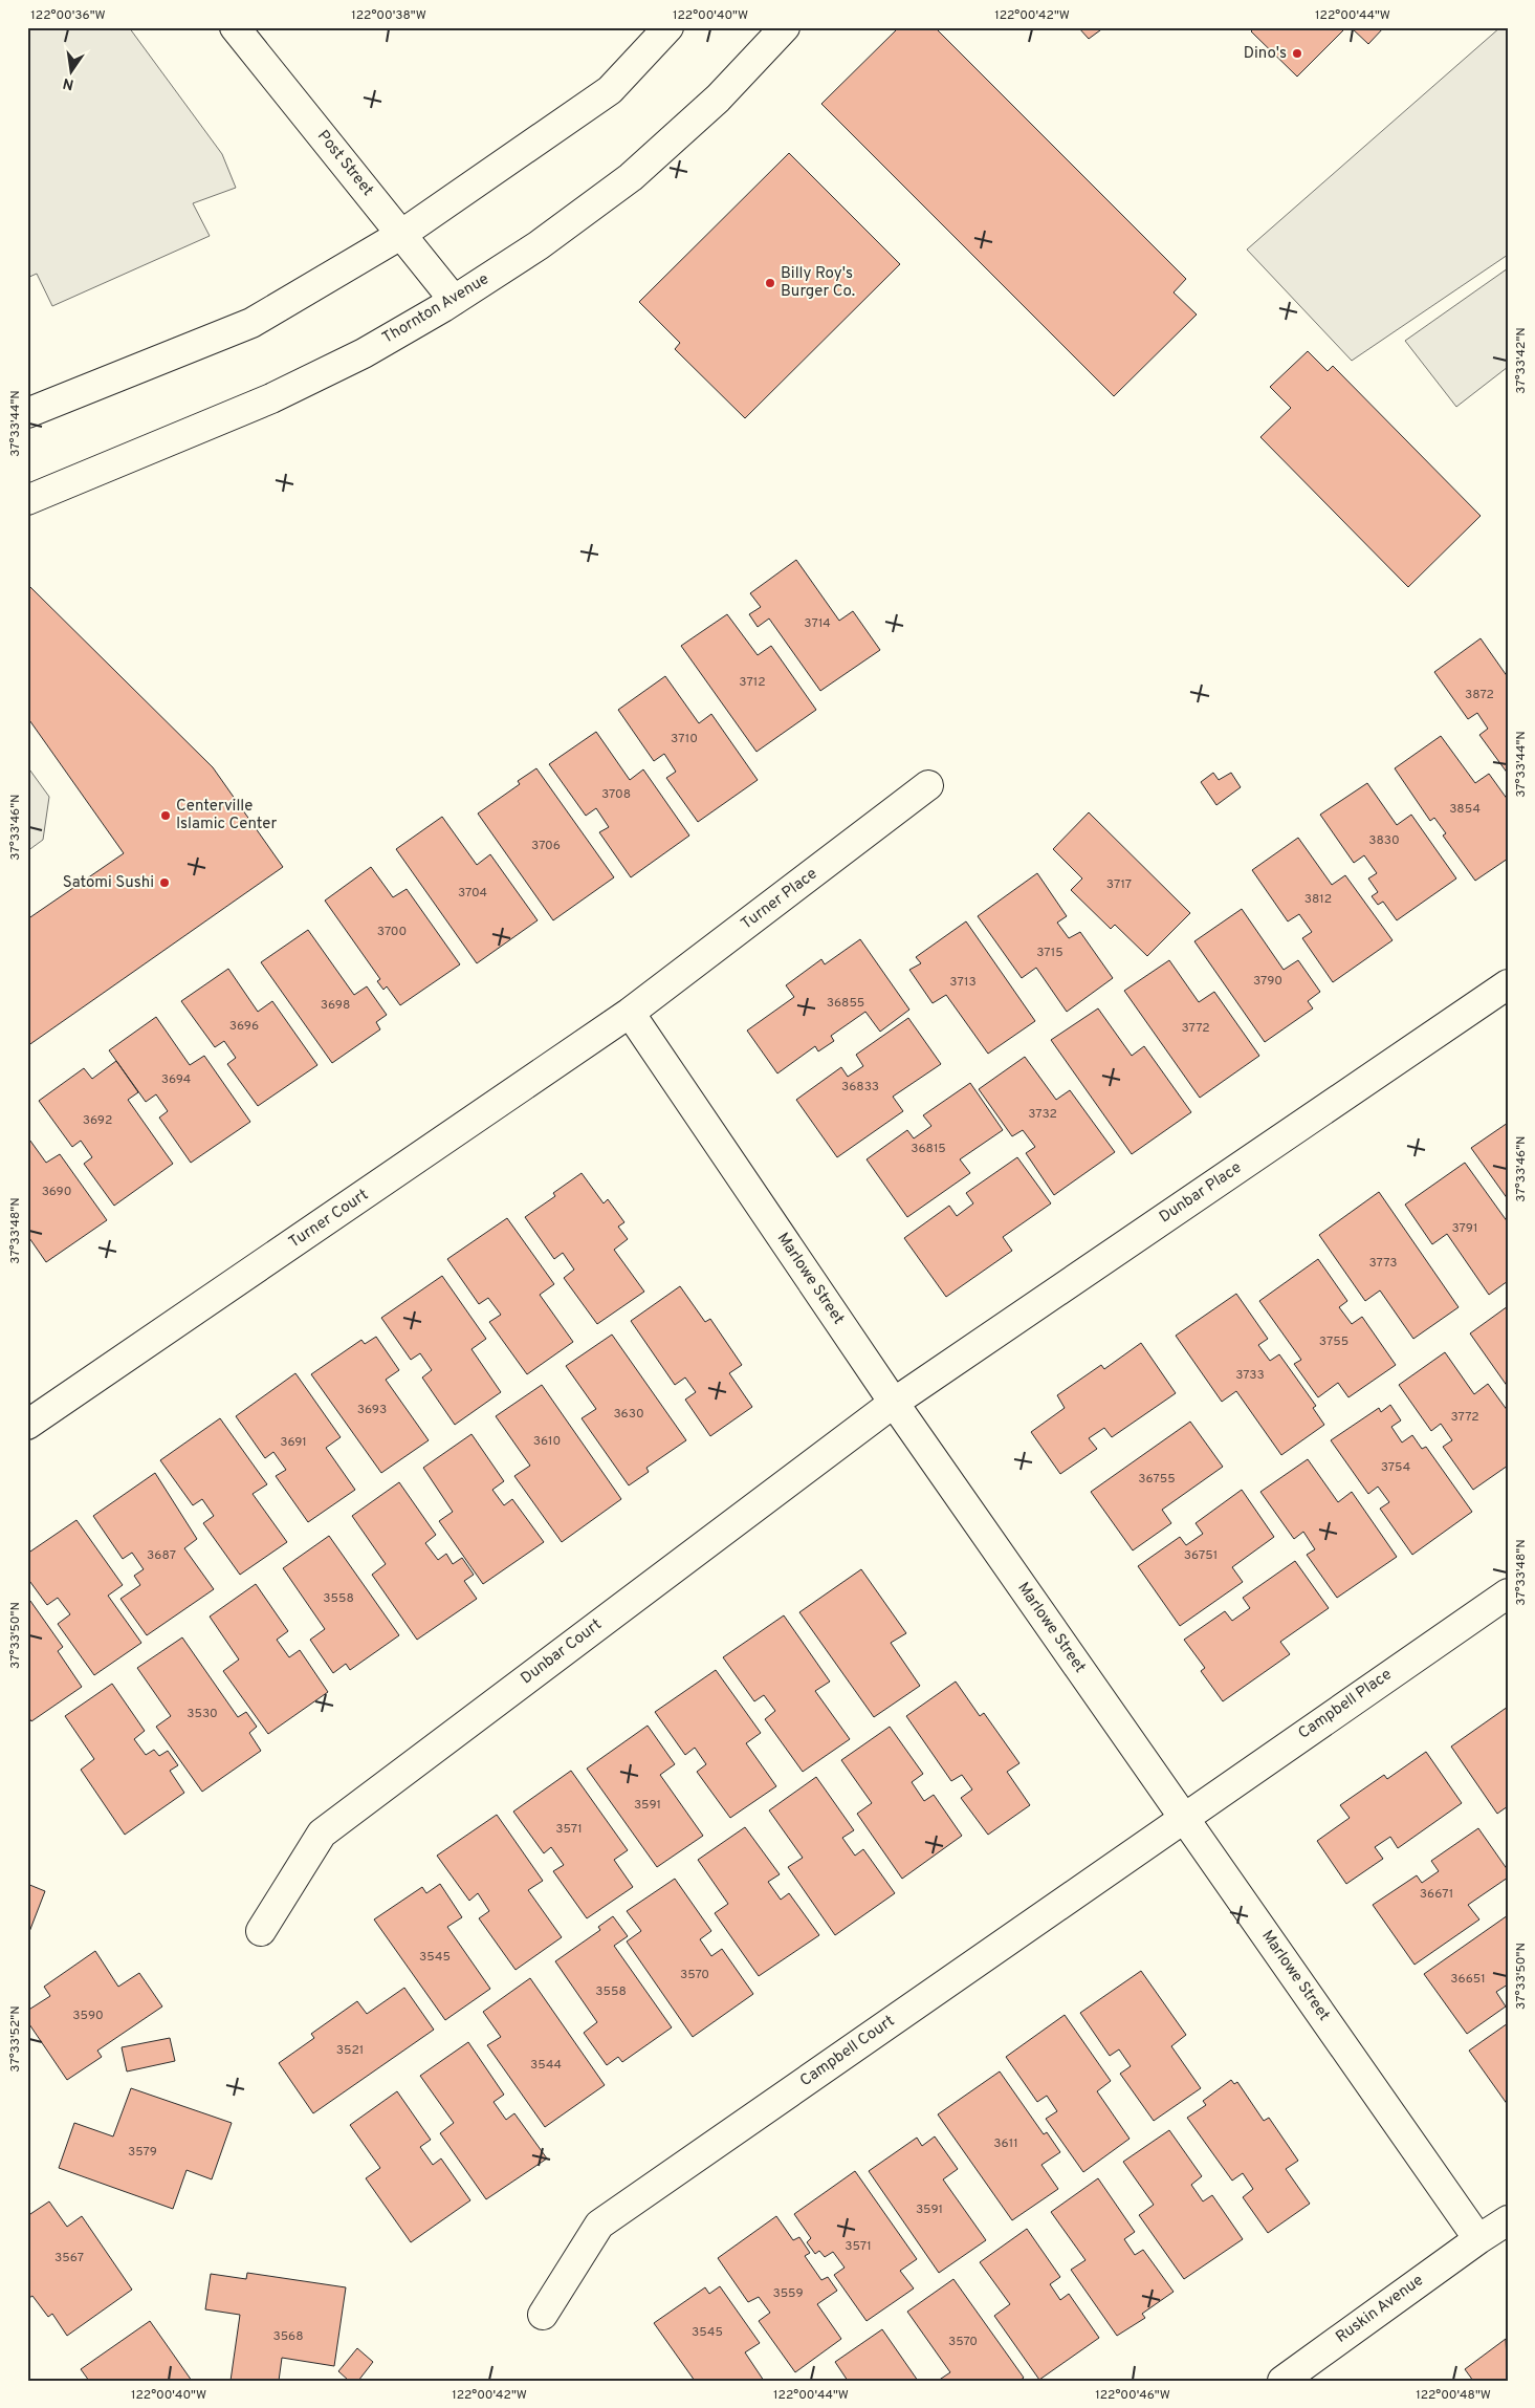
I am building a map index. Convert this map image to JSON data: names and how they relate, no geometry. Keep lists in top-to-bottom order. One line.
{"streets":{"street":["Post Street","Thornton Avenue","Turner Place","Dunbar Place","Turner Court","Marlowe Street","Dunbar Court","Campbell Place","Campbell Court","Ruskin Avenue"]},"crossings":[["Post Street","Thornton Avenue"],["Turner Place","Turner Court"],["Turner Place","Marlowe Street"],["Dunbar Place","Marlowe Street"],["Dunbar Place","Dunbar Court"],["Turner Court","Marlowe Street"],["Marlowe Street","Dunbar Court"],["Marlowe Street","Campbell Place"],["Marlowe Street","Campbell Court"],["Marlowe Street","Ruskin Avenue"],["Campbell Place","Campbell Court"]],"places":["Dino's","Billy Roy's Burger Co.","Centerville Islamic Center","Satomi Sushi"],"house_numbers":["3714","3712","3872","3710","3708","3854","3830","3706","3717","3704","3812","3700","3715","3790","3713","36855","3698","3696","3772","3694","36833","3732","3692","36815","3690","3791","3773","3755","3733","3693","3630","3772","3610","3691","3754","36755","3687","36751","3558","3530","3591","3571","36671","3545","3570","36651","3558","3590","3521","3544","3611","3579","3591","3571","3567","3559","3545","3568","3570"],"north":"bottom","coordinates":["122°00'36\"W","122°00'38\"W","122°00'40\"W","122°00'42\"W","122°00'44\"W","37°33'42\"N","37°33'44\"N","37°33'46\"N","37°33'48\"N","37°33'50\"N","37°33'52\"N","122°00'46\"W","122°00'48\"W"]}
